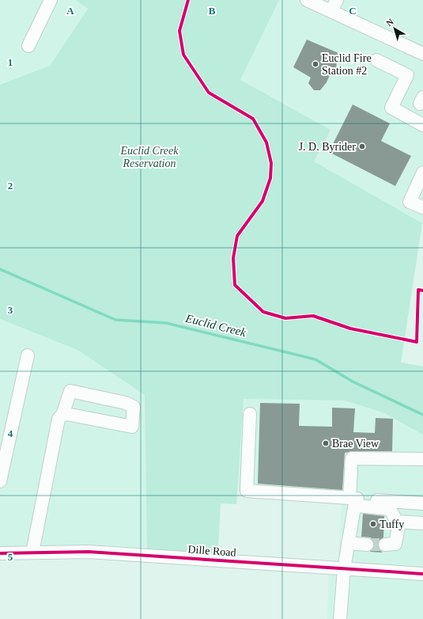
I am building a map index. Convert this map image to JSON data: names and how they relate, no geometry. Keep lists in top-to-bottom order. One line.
{"streets":{"street":["Dille Road"]},"water":["Euclid Creek"],"parks":["Euclid Creek Reservation"],"places":["Euclid Fire Station #2","J. D. Byrider","Brae View","Tuffy"],"north":"top left","grid":{"columns":["A","B","C"],"rows":["1","2","3","4","5"]}}
